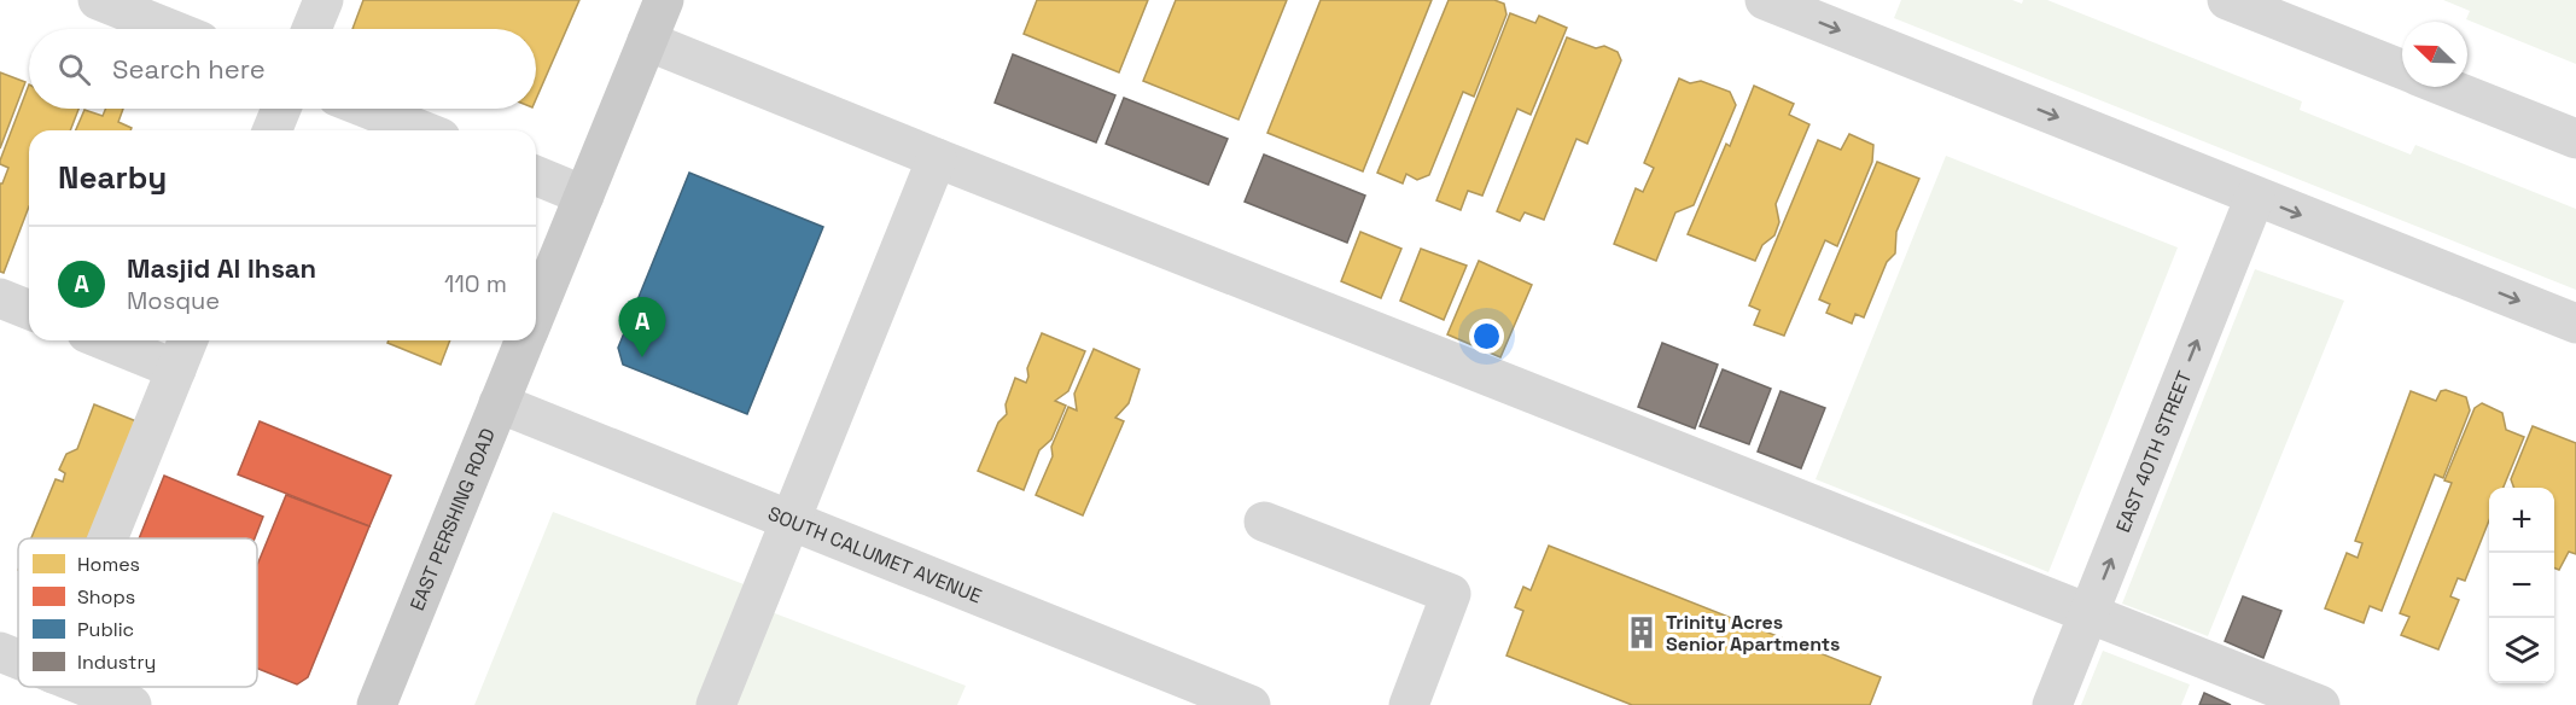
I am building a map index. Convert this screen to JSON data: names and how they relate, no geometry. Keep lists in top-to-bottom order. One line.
{"streets":{"main road":["EAST PERSHING ROAD"],"street":["EAST 40TH STREET","SOUTH CALUMET AVENUE"]},"crossings":[["EAST PERSHING ROAD","SOUTH CALUMET AVENUE"]],"one_way":["EAST 40TH STREET"],"places":{"building":["Trinity Acres Senior Apartments"]},"legend":["Homes","Shops","Public","Industry"],"north":"top left","page":{"search":"Search here","heading":"Nearby","list":[{"mark":"A","name":"Masjid Al Ihsan","note":"Mosque","value":"110 m"}],"pins":"A","map_buttons":["+","−"]}}
